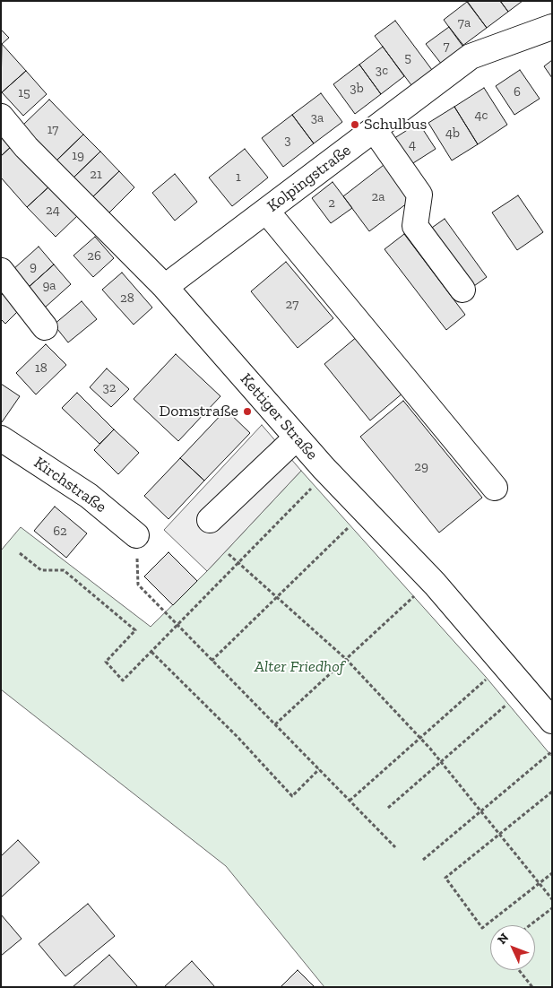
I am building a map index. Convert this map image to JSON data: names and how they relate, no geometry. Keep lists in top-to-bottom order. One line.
{"streets":{"street":["Kolpingstraße","Kettiger Straße","Kirchstraße"]},"crossings":[["Kolpingstraße","Kettiger Straße"]],"parks":["Alter Friedhof"],"places":["Schulbus","Domstraße"],"house_numbers":["7a","7","5","3c","3b","6","15","4c","3a","17","4b","3","4","19","21","1","2a","2","24","26","9","9a","28","27","18","32","29","62"],"north":"top left"}
